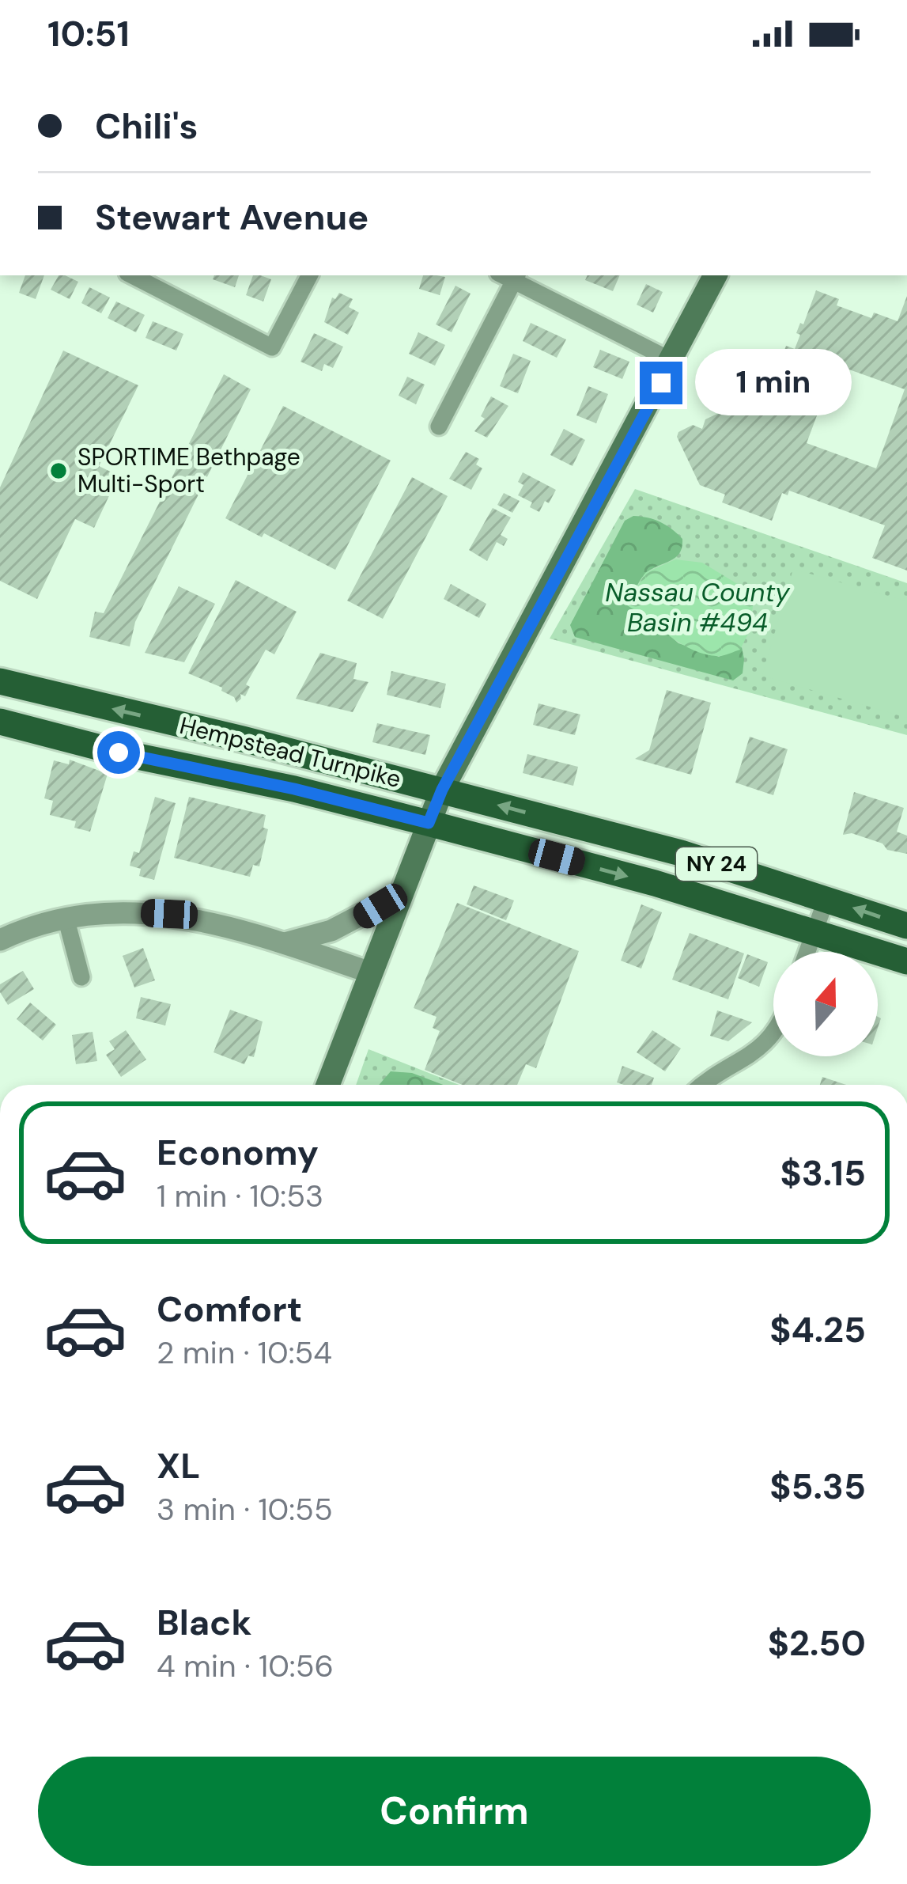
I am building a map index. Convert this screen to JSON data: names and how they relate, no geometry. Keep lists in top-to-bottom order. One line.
{"streets":{"main road":["Hempstead Turnpike","NY 24"]},"water":["Nassau County Basin #494"],"places":["SPORTIME Bethpage Multi-Sport"],"north":"top","page":{"status":"10:51","banner":["Chili's","Stewart Avenue"],"bubble":"1 min","list":[{"name":"Economy","note":"1 min · 10:53","value":"$3.15"},{"name":"Comfort","note":"2 min · 10:54","value":"$4.25"},{"name":"XL","note":"3 min · 10:55","value":"$5.35"},{"name":"Black","note":"4 min · 10:56","value":"$2.50"}],"buttons":"Confirm"}}
